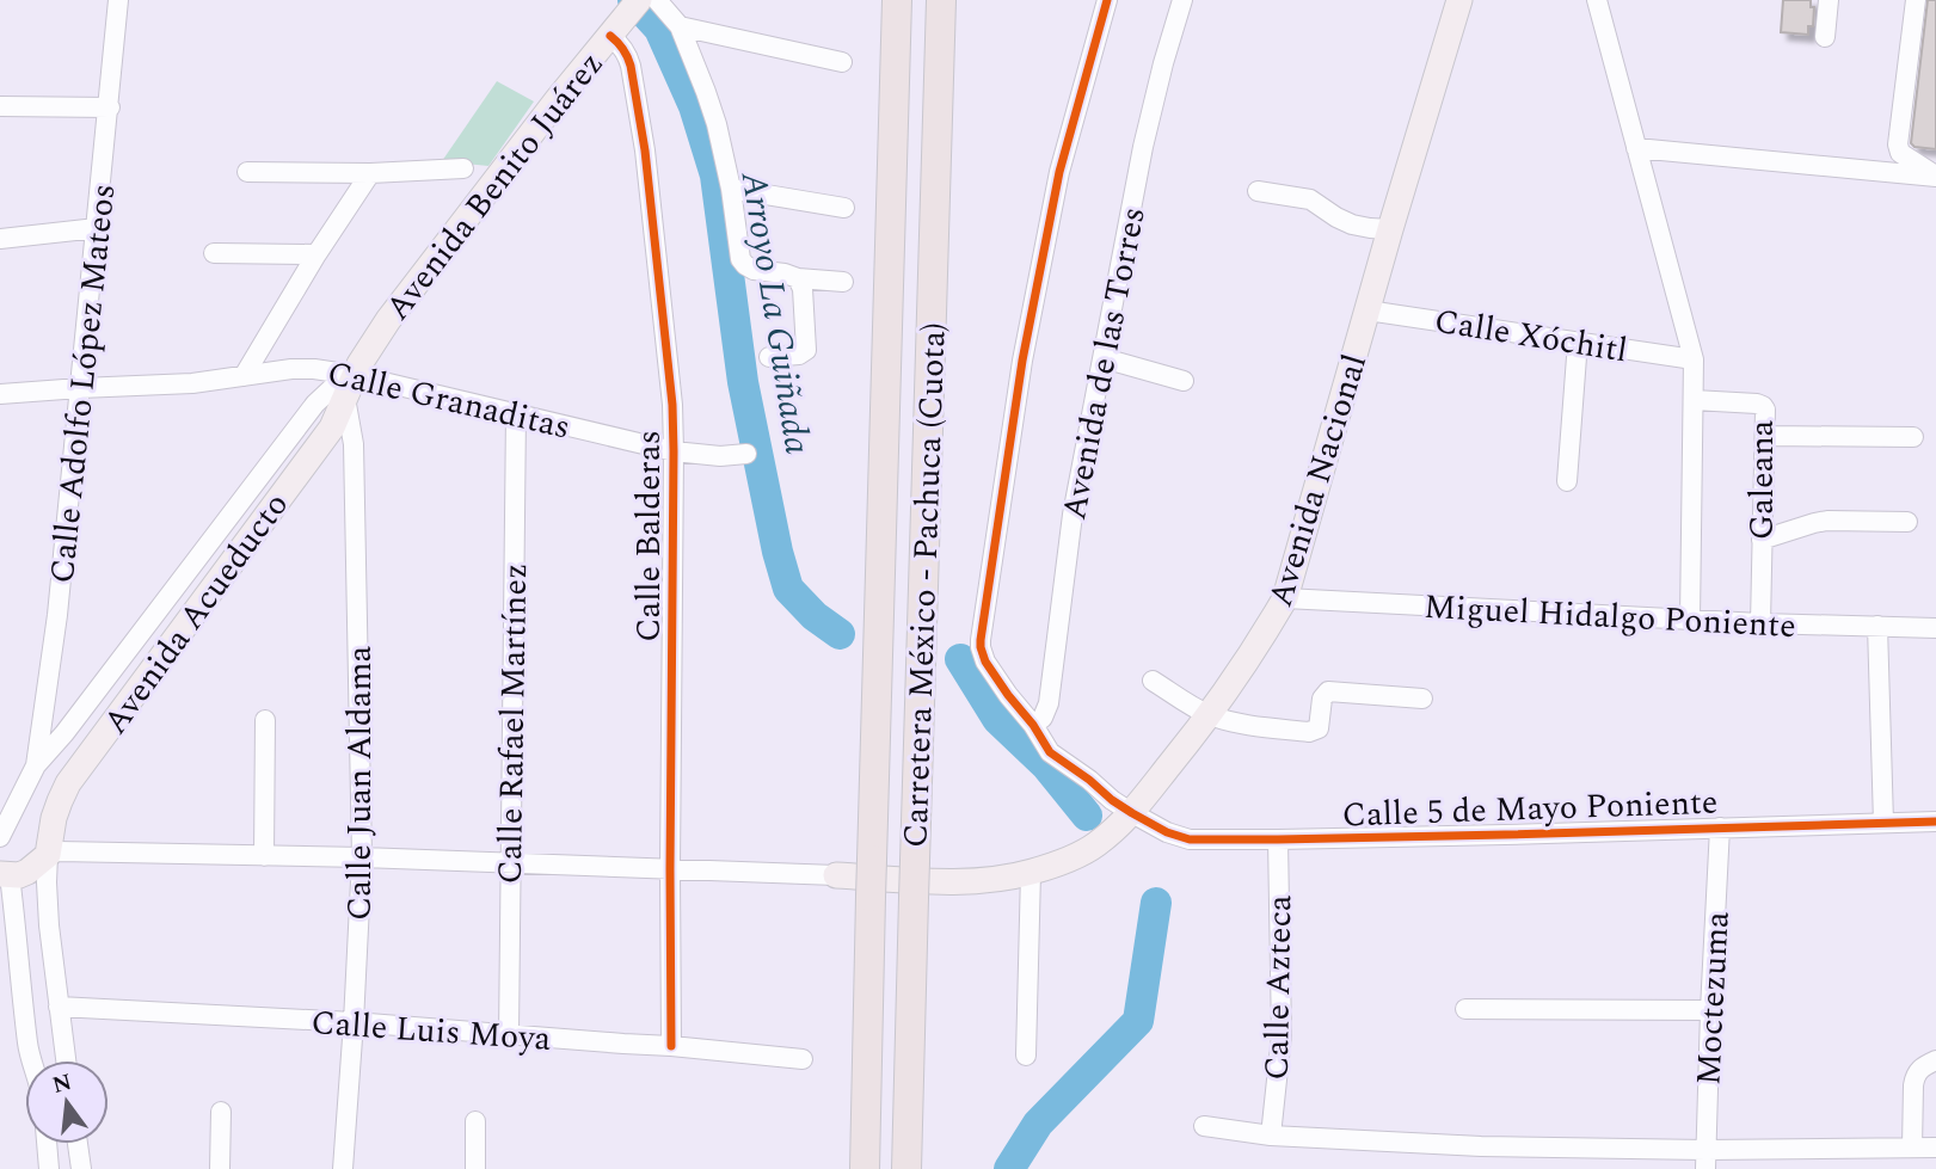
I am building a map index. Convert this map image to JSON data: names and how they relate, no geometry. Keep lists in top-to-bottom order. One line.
{"streets":{"highway":["Carretera México - Pachuca (Cuota)"],"main road":["Avenida Benito Juárez","Avenida Nacional","Avenida Acueducto"],"street":["Calle Xóchitl","Avenida de las Torres","Calle Adolfo López Mateos","Calle Granaditas","Galeana","Calle Balderas","Miguel Hidalgo Poniente","Calle Rafael Martínez","Calle Juan Aldama","Calle 5 de Mayo Poniente","Calle Azteca","Moctezuma","Calle Luis Moya"]},"crossings":[["Avenida Benito Juárez","Calle Granaditas"],["Avenida Benito Juárez","Calle Balderas"],["Avenida Benito Juárez","Avenida Acueducto"],["Avenida Benito Juárez","Calle Juan Aldama"],["Calle Xóchitl","Avenida Nacional"],["Calle Adolfo López Mateos","Calle Granaditas"],["Calle Granaditas","Calle Balderas"],["Calle Granaditas","Avenida Acueducto"],["Calle Granaditas","Calle Rafael Martínez"],["Calle Granaditas","Calle Juan Aldama"],["Avenida Nacional","Miguel Hidalgo Poniente"],["Avenida Nacional","Calle 5 de Mayo Poniente"],["Galeana","Miguel Hidalgo Poniente"],["Calle Balderas","Calle Luis Moya"],["Avenida Acueducto","Calle Juan Aldama"],["Calle Rafael Martínez","Calle Luis Moya"],["Calle Juan Aldama","Calle Luis Moya"],["Calle 5 de Mayo Poniente","Calle Azteca"],["Calle 5 de Mayo Poniente","Moctezuma"]],"water":["Arroyo La Guiñada"],"north":"top"}
